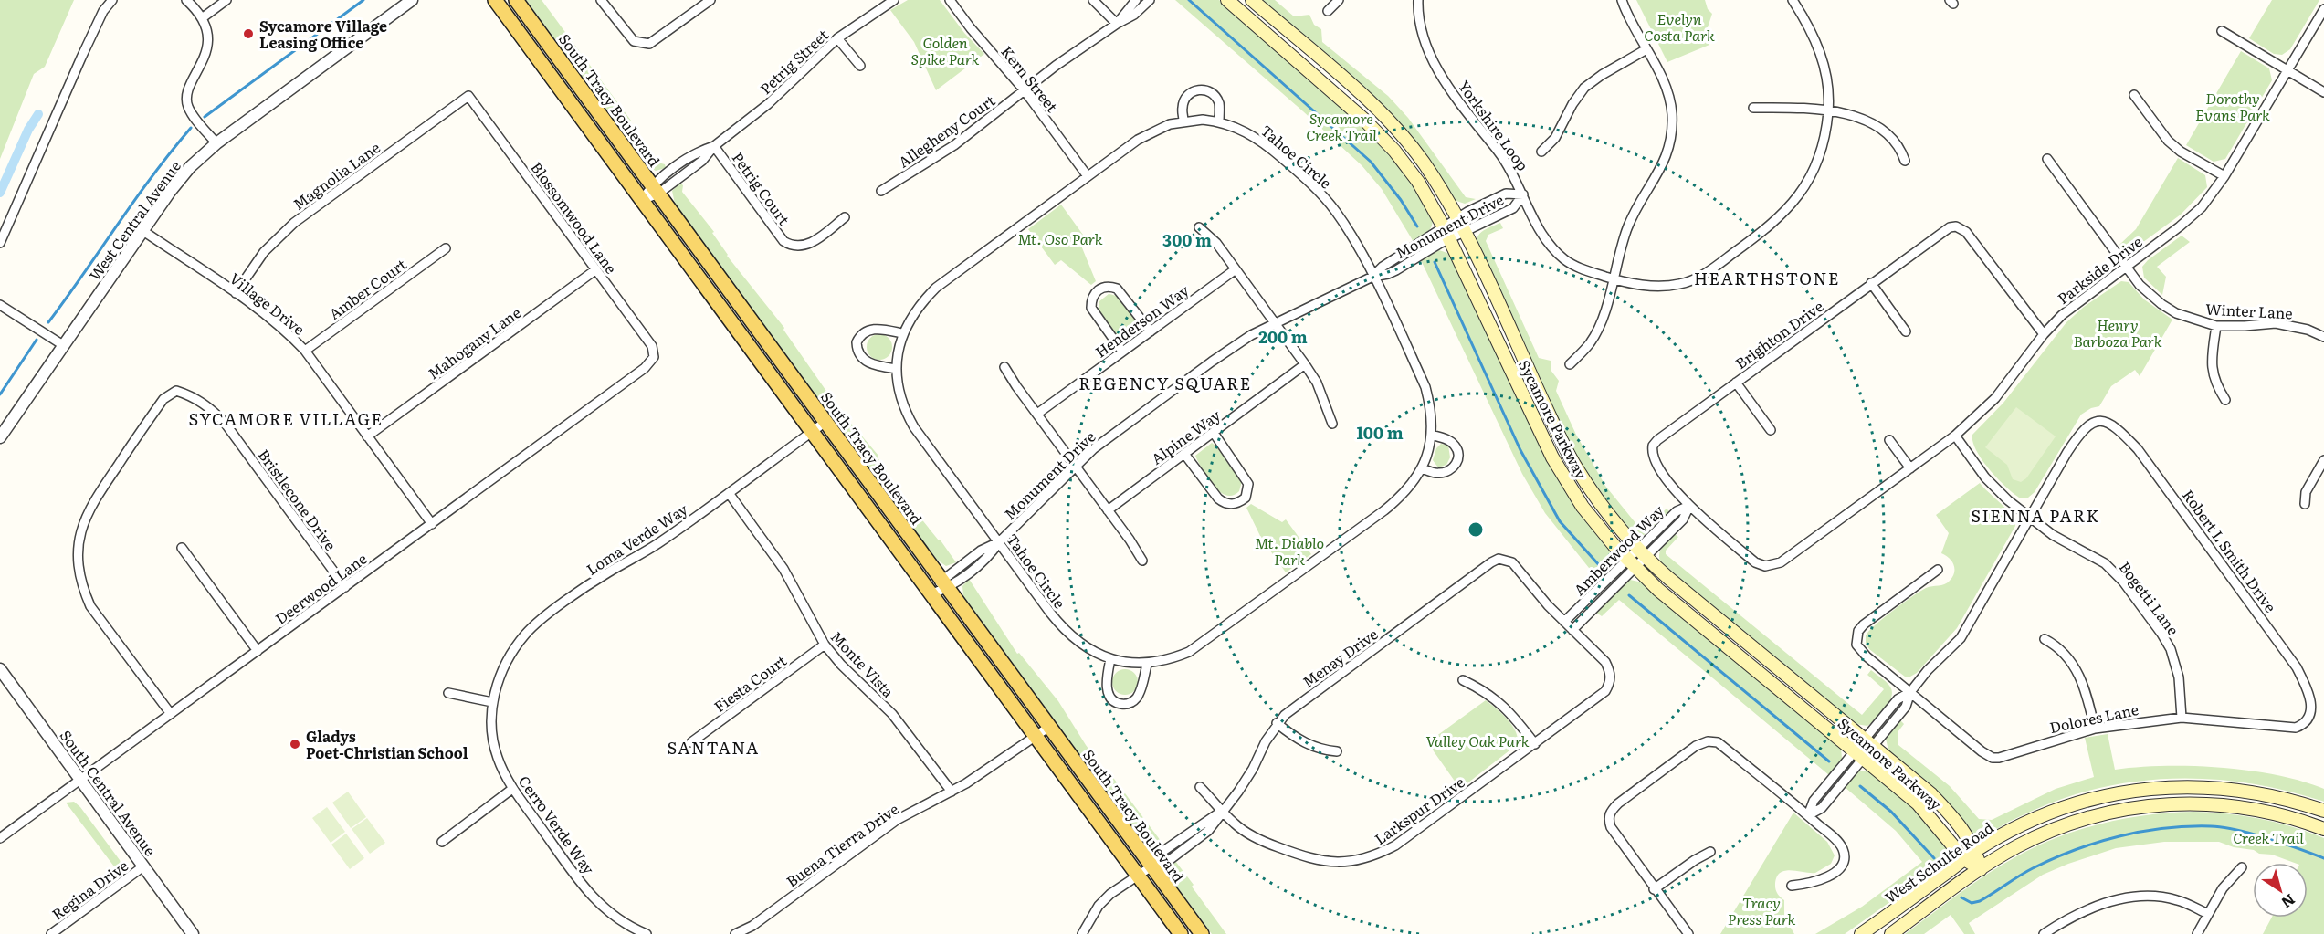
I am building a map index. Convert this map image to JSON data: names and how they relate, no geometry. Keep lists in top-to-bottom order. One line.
{"streets":{"main road":["South Tracy Boulevard","Sycamore Parkway","West Schulte Road"],"street":["Petrig Street","Kern Street","Yorkshire Loop","Allegheny Court","Tahoe Circle","Magnolia Lane","Petrig Court","Blossomwood Lane","West Central Avenue","Monument Drive","Parkside Drive","Amber Court","Village Drive","Winter Lane","Henderson Way","Brighton Drive","Mahogany Lane","Alpine Way","Bristlecone Drive","Loma Verde Way","Amberwood Way","Robert L Smith Drive","Deerwood Lane","Bogetti Lane","Menay Drive","Monte Vista","Fiesta Court","Dolores Lane","South Central Avenue","Larkspur Drive","Cerro Verde Way","Buena Tierra Drive","Regina Drive"]},"crossings":[["Petrig Street","South Tracy Boulevard"],["Petrig Street","Petrig Court"],["Kern Street","Allegheny Court"],["Kern Street","Tahoe Circle"],["South Tracy Boulevard","Monument Drive"],["South Tracy Boulevard","Loma Verde Way"],["South Tracy Boulevard","Menay Drive"],["South Tracy Boulevard","Buena Tierra Drive"],["Yorkshire Loop","Monument Drive"],["Tahoe Circle","Monument Drive"],["Magnolia Lane","Blossomwood Lane"],["Magnolia Lane","Village Drive"],["Blossomwood Lane","Mahogany Lane"],["Blossomwood Lane","Deerwood Lane"],["West Central Avenue","Village Drive"],["Monument Drive","Sycamore Parkway"],["Parkside Drive","Winter Lane"],["Parkside Drive","Brighton Drive"],["Parkside Drive","Amberwood Way"],["Parkside Drive","Bogetti Lane"],["Amber Court","Village Drive"],["Village Drive","Mahogany Lane"],["Village Drive","Deerwood Lane"],["Brighton Drive","Amberwood Way"],["Sycamore Parkway","Amberwood Way"],["Sycamore Parkway","West Schulte Road"],["Bristlecone Drive","Deerwood Lane"],["Loma Verde Way","Monte Vista"],["Loma Verde Way","Cerro Verde Way"],["Amberwood Way","Menay Drive"],["Amberwood Way","Larkspur Drive"],["Robert L Smith Drive","Bogetti Lane"],["Robert L Smith Drive","Dolores Lane"],["Deerwood Lane","South Central Avenue"],["Bogetti Lane","Dolores Lane"],["Menay Drive","Larkspur Drive"],["Monte Vista","Fiesta Court"],["Monte Vista","Buena Tierra Drive"],["South Central Avenue","Regina Drive"]],"districts":["HEARTHSTONE","REGENCY SQUARE","SYCAMORE VILLAGE","SIENNA PARK","SANTANA"],"parks":["Evelyn Costa Park","Golden Spike Park","Dorothy Evans Park","Sycamore Creek Trail","Mt. Oso Park","Henry Barboza Park","Mt. Diablo Park","Valley Oak Park","Creek Trail","Tracy Press Park"],"places":["Sycamore Village Leasing Office","Gladys Poet-Christian School"],"north":"bottom right","rings":["300 m","200 m","100 m"]}
